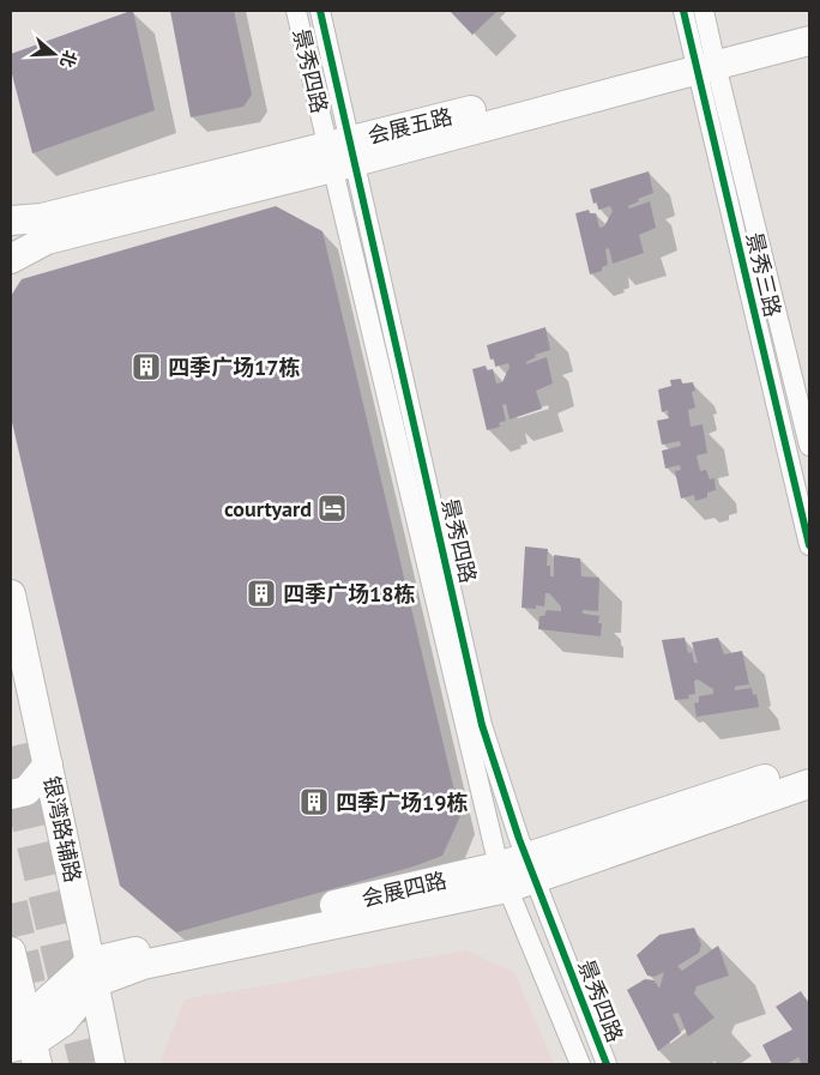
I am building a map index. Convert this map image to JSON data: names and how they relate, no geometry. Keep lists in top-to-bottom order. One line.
{"streets":{"main road":["会展五路","银湾路辅路","会展四路"],"street":["景秀四路","景秀三路"]},"crossings":[["景秀四路","会展五路"],["景秀四路","会展四路"],["会展五路","景秀三路"],["银湾路辅路","会展四路"]],"places":{"building":["四季广场17栋","四季广场18栋","四季广场19栋"],"hotel":["courtyard"]},"north":"right"}
